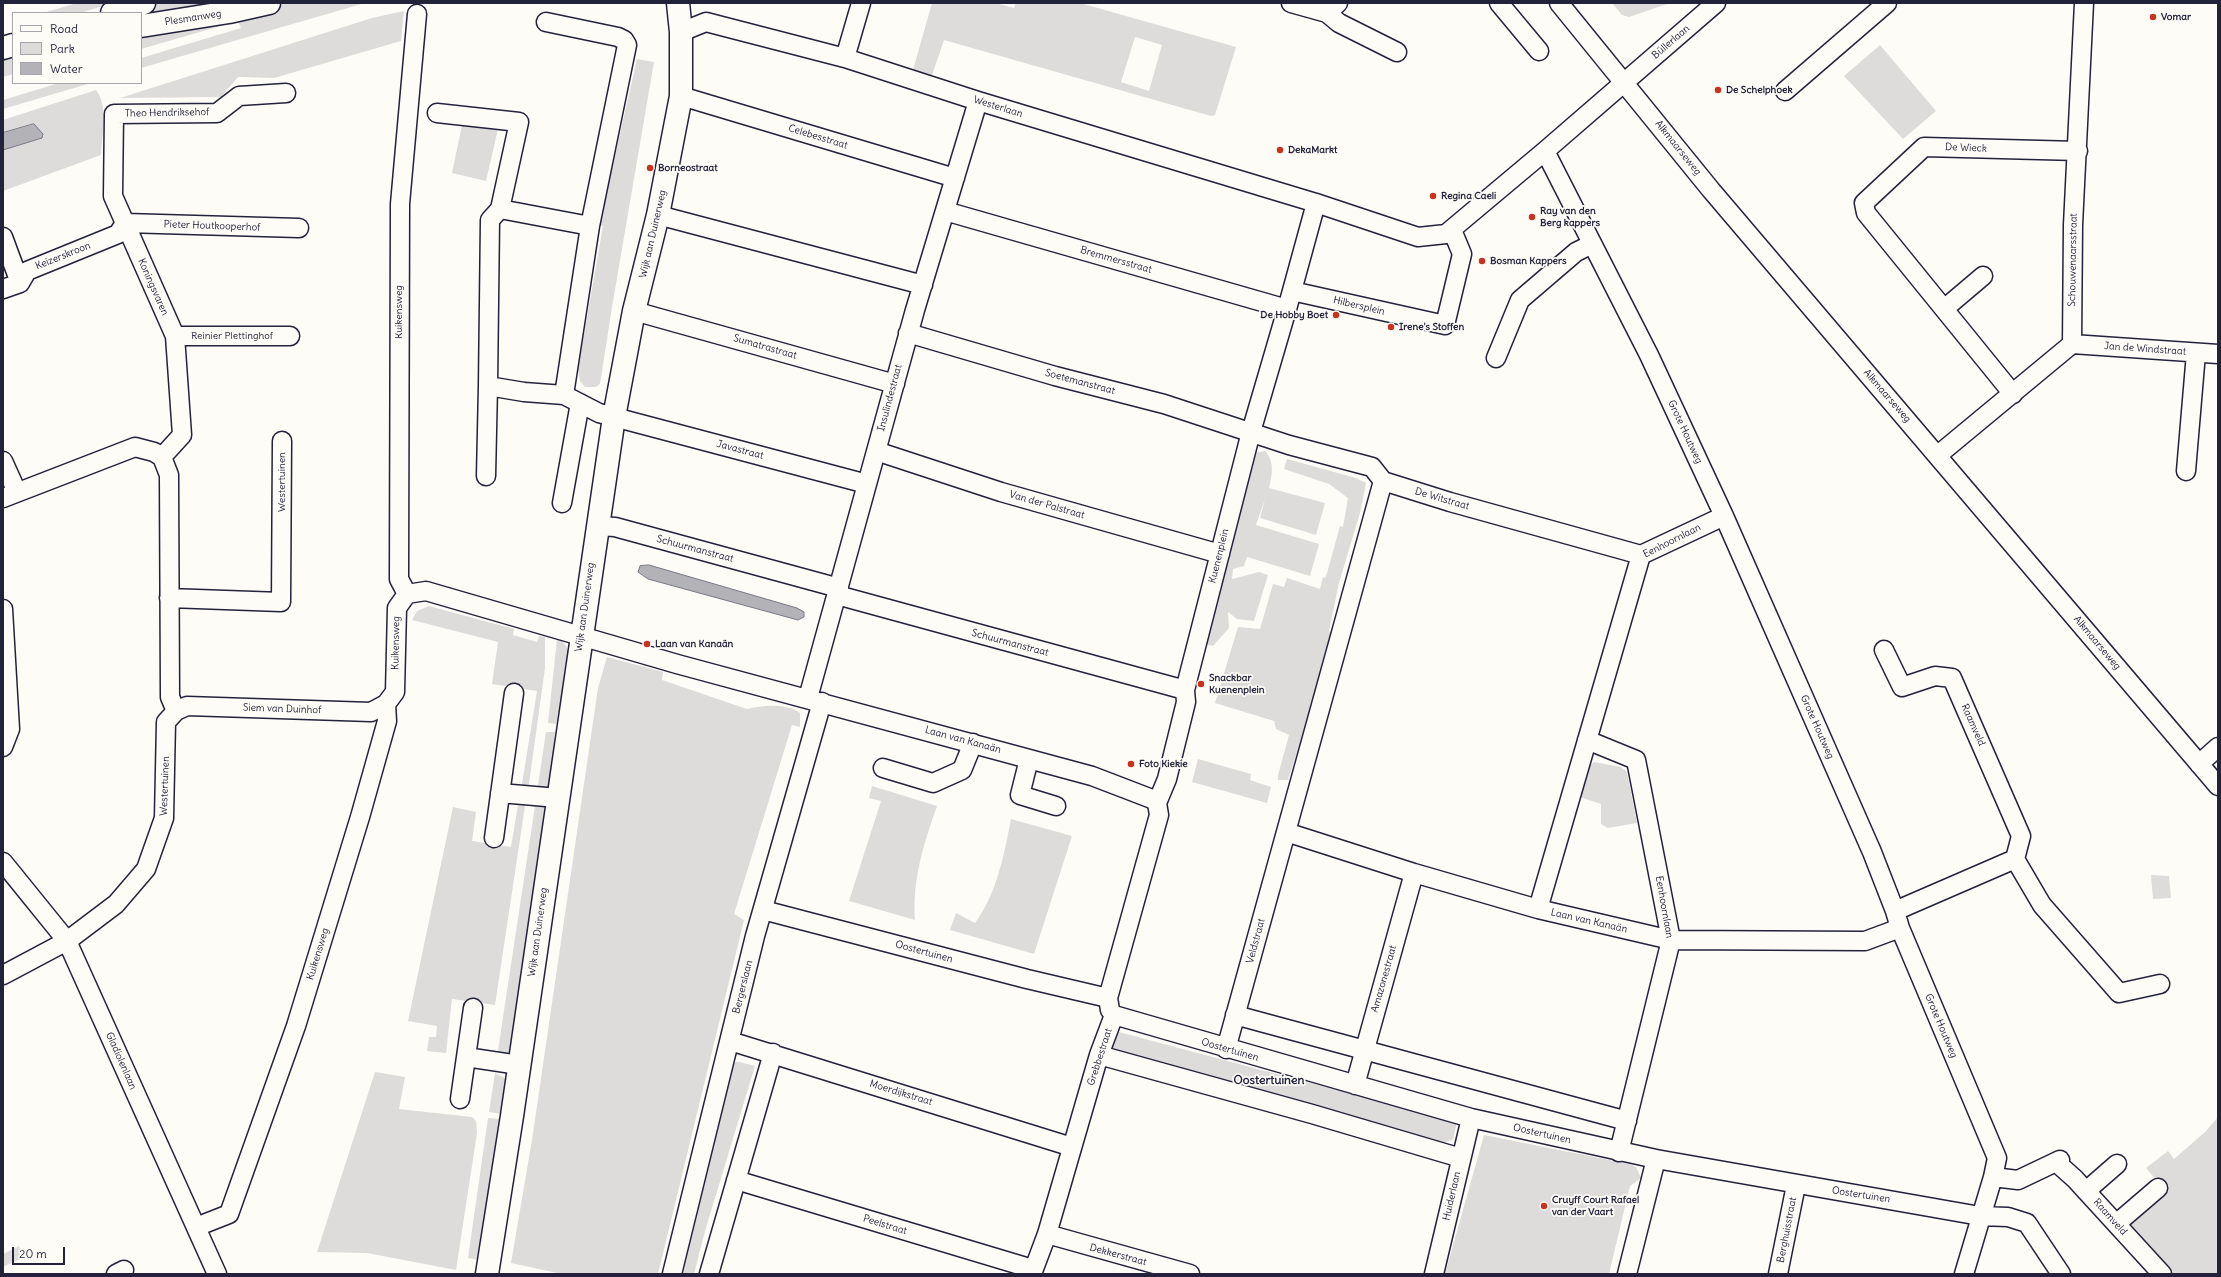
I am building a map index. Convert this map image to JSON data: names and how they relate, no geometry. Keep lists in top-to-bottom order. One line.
{"streets":{"main road":["Plesmanweg","Wijk aan Duinerweg"],"street":["Büllerlaan","Westerlaan","Theo Hendriksehof","Celebesstraat","Alkmaarseweg","De Wieck","Pieter Houtkooperhof","Keizerskroon","Bremmersstraat","Schouwenaarsstraat","Koningsvaren","Hilbersplein","Kuikensweg","Reinier Plettinghof","Sumatrastraat","Jan de Windstraat","Soetemanstraat","Insulindestraat","Grote Houtweg","Javastraat","Westertuinen","De Witstraat","Van der Palstraat","Eenhoornlaan","Schuurmanstraat","Kuenenplein","Siem van Duinhof","Raamveld","Laan van Kanaän","Veldstraat","Oostertuinen","Amazonestraat","Bergerslaan","Grebbestraat","Gladiolenlaan","Moerdijkstraat","Huiderlaan","Peelstraat","Berghuisstraat","Dekkerstraat"]},"crossings":[["Büllerlaan","Alkmaarseweg"],["Westerlaan","Wijk aan Duinerweg"],["Westerlaan","Insulindestraat"],["Theo Hendriksehof","Koningsvaren"],["Celebesstraat","Wijk aan Duinerweg"],["Celebesstraat","Insulindestraat"],["De Wieck","Schouwenaarsstraat"],["Pieter Houtkooperhof","Keizerskroon"],["Pieter Houtkooperhof","Koningsvaren"],["Wijk aan Duinerweg","Sumatrastraat"],["Wijk aan Duinerweg","Javastraat"],["Wijk aan Duinerweg","Schuurmanstraat"],["Wijk aan Duinerweg","Laan van Kanaän"],["Keizerskroon","Koningsvaren"],["Bremmersstraat","Insulindestraat"],["Bremmersstraat","Kuenenplein"],["Schouwenaarsstraat","Jan de Windstraat"],["Koningsvaren","Reinier Plettinghof"],["Kuikensweg","Siem van Duinhof"],["Kuikensweg","Laan van Kanaän"],["Kuikensweg","Gladiolenlaan"],["Sumatrastraat","Insulindestraat"],["Soetemanstraat","Insulindestraat"],["Soetemanstraat","Kuenenplein"],["Insulindestraat","Javastraat"],["Insulindestraat","Van der Palstraat"],["Insulindestraat","Schuurmanstraat"],["Insulindestraat","Laan van Kanaän"],["Insulindestraat","Bergerslaan"],["Grote Houtweg","Eenhoornlaan"],["Grote Houtweg","Raamveld"],["Grote Houtweg","Laan van Kanaän"],["Grote Houtweg","Oostertuinen"],["Westertuinen","Siem van Duinhof"],["Westertuinen","Gladiolenlaan"],["De Witstraat","Eenhoornlaan"],["Van der Palstraat","Kuenenplein"],["Eenhoornlaan","Laan van Kanaän"],["Eenhoornlaan","Oostertuinen"],["Schuurmanstraat","Kuenenplein"],["Kuenenplein","Laan van Kanaän"],["Kuenenplein","Grebbestraat"],["Laan van Kanaän","Veldstraat"],["Laan van Kanaän","Amazonestraat"],["Laan van Kanaän","Bergerslaan"],["Laan van Kanaän","Grebbestraat"],["Veldstraat","Oostertuinen"],["Oostertuinen","Amazonestraat"],["Oostertuinen","Bergerslaan"],["Oostertuinen","Grebbestraat"],["Oostertuinen","Huiderlaan"],["Oostertuinen","Berghuisstraat"],["Bergerslaan","Moerdijkstraat"],["Grebbestraat","Moerdijkstraat"],["Grebbestraat","Peelstraat"],["Grebbestraat","Dekkerstraat"]],"districts":["Oostertuinen"],"places":["Vomar","De Schelphoek","DekaMarkt","Borneostraat","Regina Caeli","Ray van den Berg kappers","Bosman Kappers","De Hobby Boet","Irene's Stoffen","Laan van Kanaän","Snackbar Kuenenplein","Foto Kiekie","Cruyff Court Rafael van der Vaart"],"legend":["Road","Park","Water"],"scale_bar":"20 m"}
